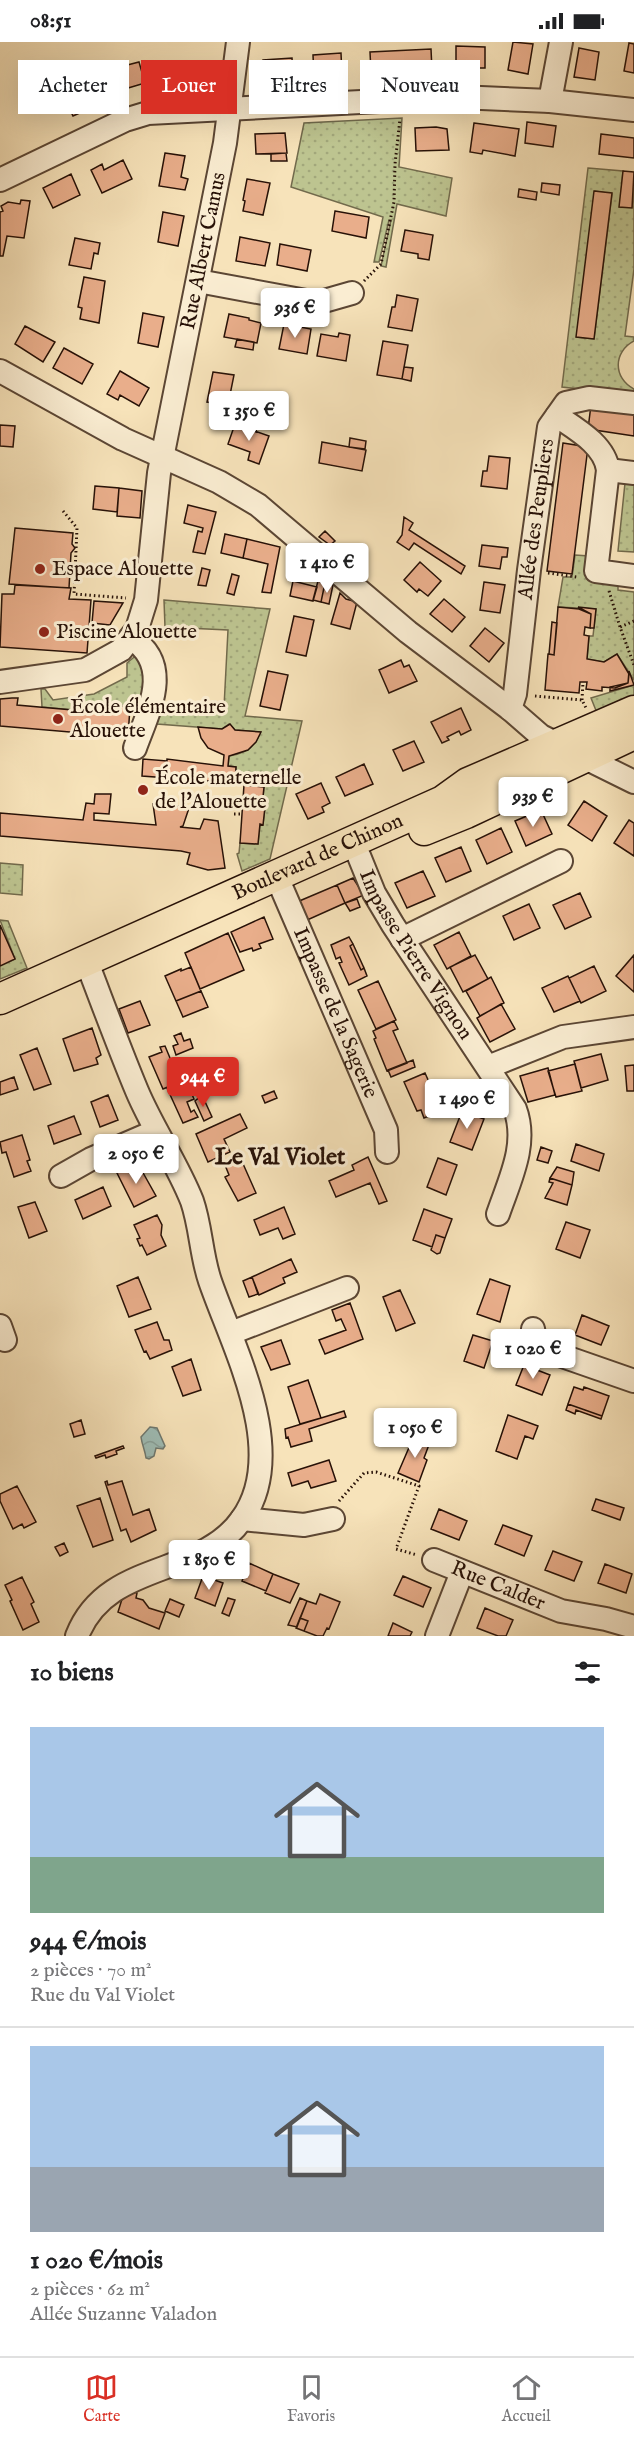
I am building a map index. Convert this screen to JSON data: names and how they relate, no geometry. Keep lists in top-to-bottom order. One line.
{"streets":{"main road":["Boulevard de Chinon"],"street":["Rue Albert Camus","Allée des Peupliers","Impasse Pierre Vignon","Impasse de la Sagerie","Rue Calder"]},"crossings":[["Boulevard de Chinon","Impasse Pierre Vignon"],["Boulevard de Chinon","Impasse de la Sagerie"]],"districts":["Le Val Violet"],"places":["Espace Alouette","Piscine Alouette","École élémentaire Alouette","École maternelle de l'Alouette"],"page":{"status":"08:51","chip":["Acheter","Louer","Filtres","Nouveau"],"price":["936 €","1 350 €","1 410 €","939 €","944 €","1 490 €","2 050 €","1 020 €","1 050 €","1 850 €"],"heading":"10 biens","list":[{"name":"944 €/mois","note":"2 pièces · 70 m² · Rue du Val Violet"},{"name":"1 020 €/mois","note":"2 pièces · 62 m² · Allée Suzanne Valadon"}],"tabs":["Carte","Favoris","Accueil"]}}
